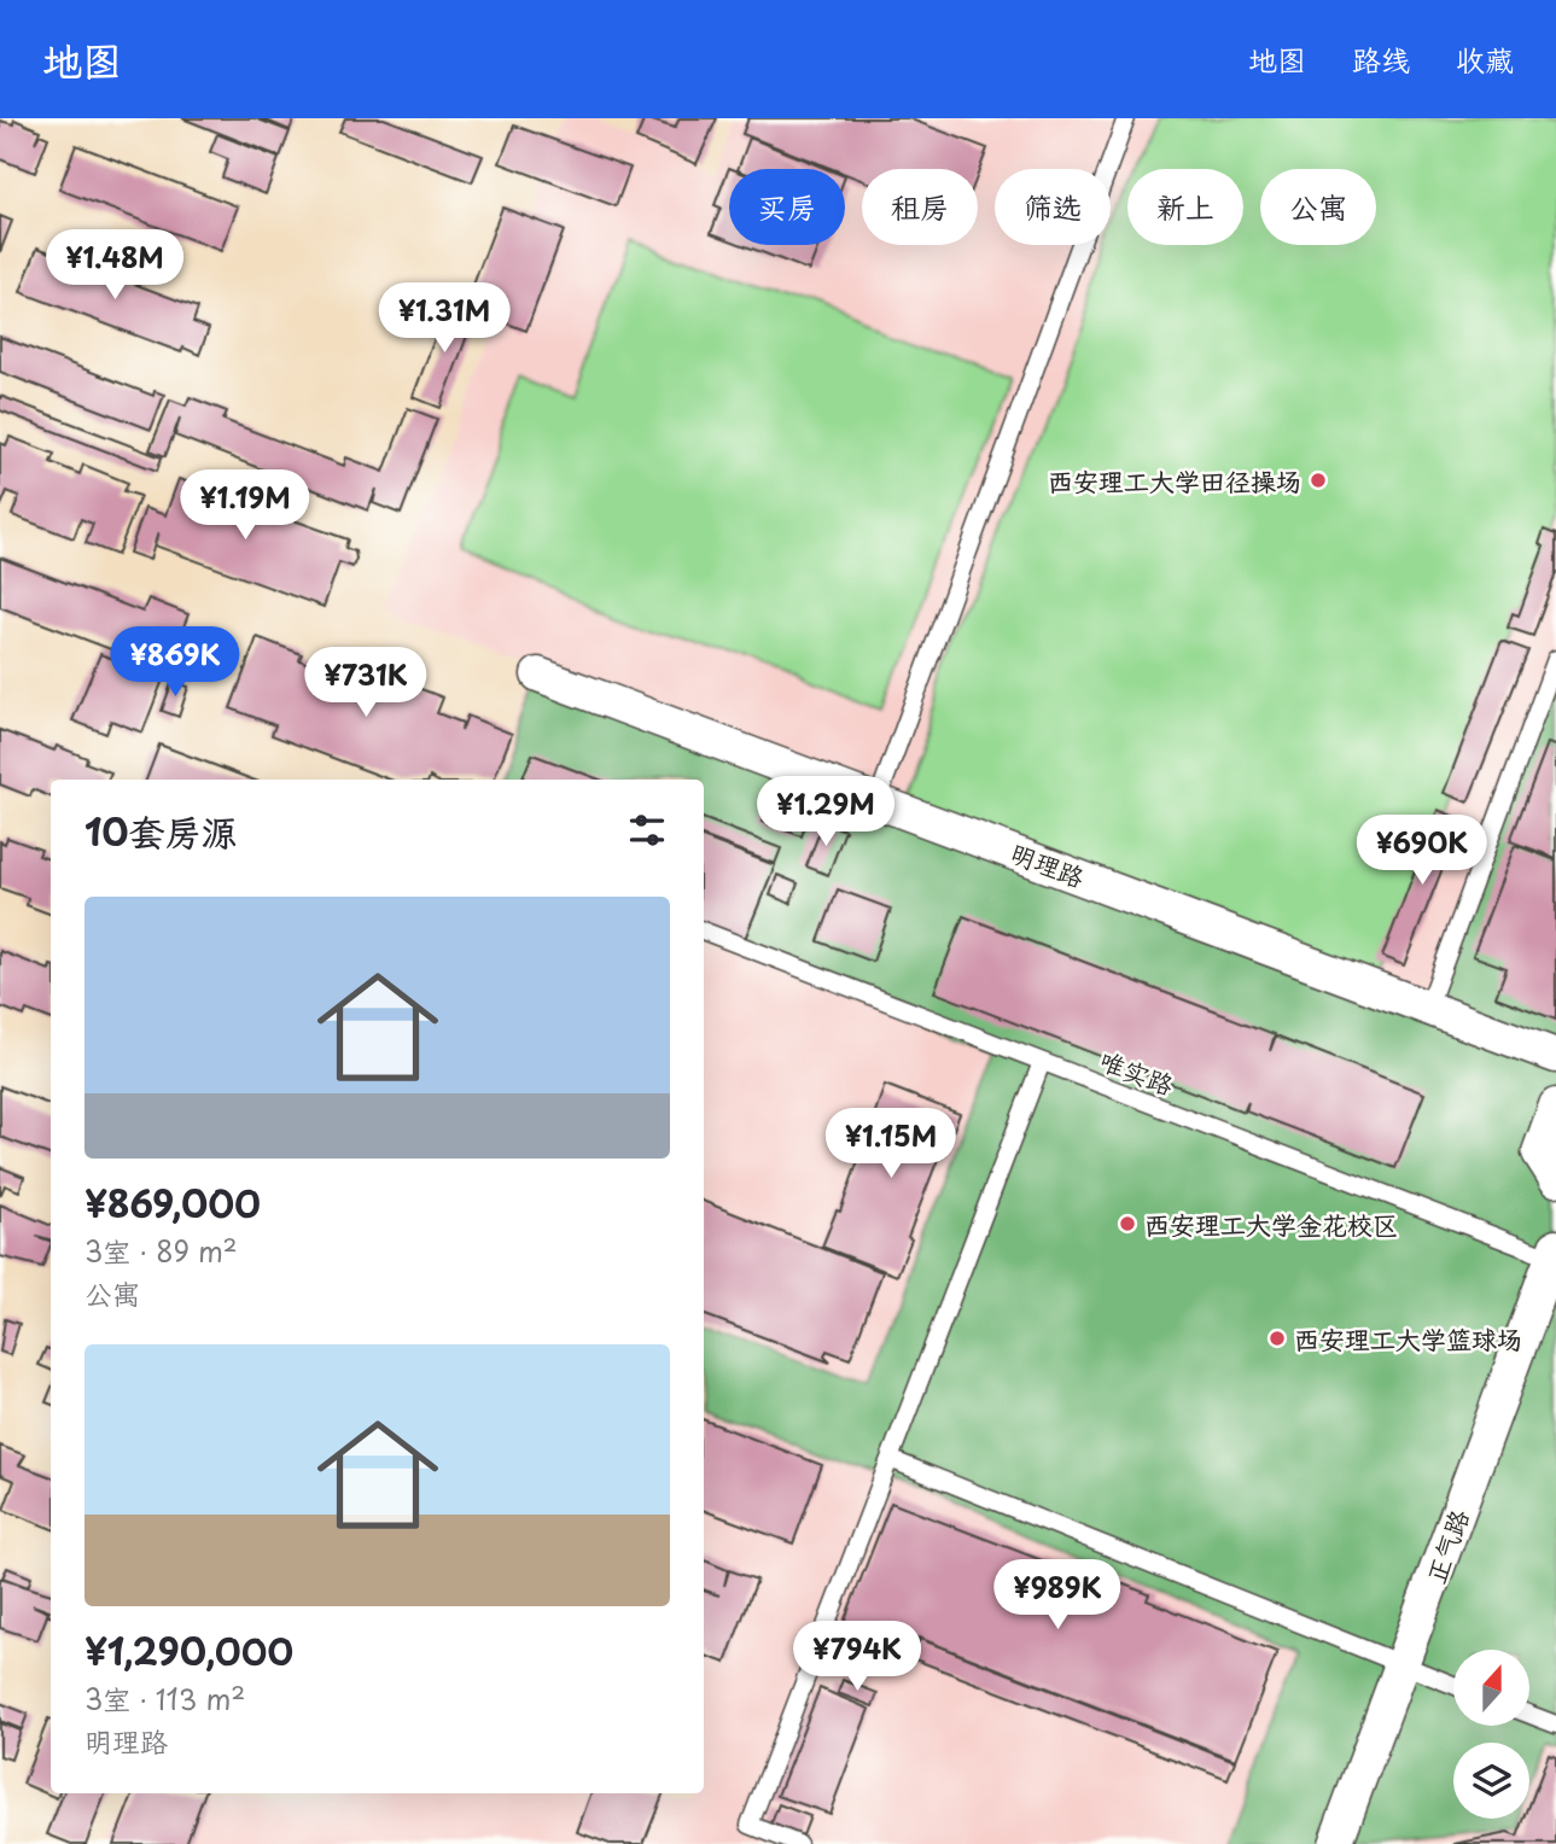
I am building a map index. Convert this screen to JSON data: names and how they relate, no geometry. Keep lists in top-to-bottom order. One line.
{"streets":{"street":["明理路","正气路"],"lane":["唯实路"]},"crossings":[["唯实路","正气路"]],"places":["西安理工大学田径操场","西安理工大学金花校区","西安理工大学篮球场"],"north":"top","page":{"header":"地图","nav":["地图","路线","收藏"],"chip":["买房","租房","筛选","新上","公寓"],"price":["¥1.48M","¥1.31M","¥1.19M","¥869K","¥731K","¥1.29M","¥690K","¥1.15M","¥989K","¥794K"],"heading":"10套房源","list":[{"name":"¥869,000","note":"3室 · 89 m² · 公寓"},{"name":"¥1,290,000","note":"3室 · 113 m² · 明理路"}]}}
